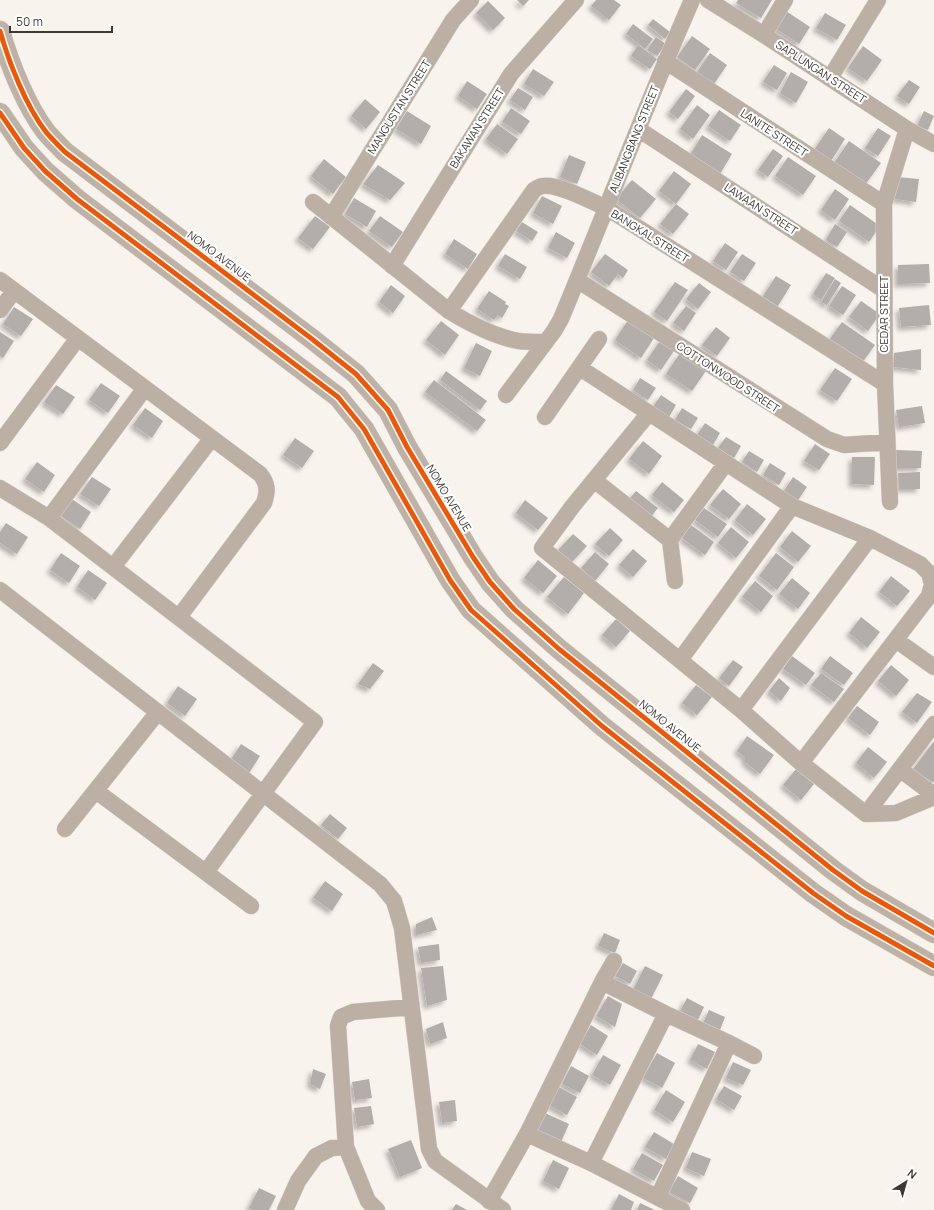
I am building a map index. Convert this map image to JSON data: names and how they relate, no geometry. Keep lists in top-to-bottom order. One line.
{"streets":{"main road":["NOMO AVENUE"],"street":["SAPLUNGAN STREET","MANGUSTAN STREET","BAKAWAN STREET","LANITE STREET","ALIBANGBANG STREET","LAWAAN STREET","BANGKAL STREET","CEDAR STREET","COTTONWOOD STREET"]},"crossings":[["SAPLUNGAN STREET","CEDAR STREET"],["LANITE STREET","ALIBANGBANG STREET"],["LANITE STREET","CEDAR STREET"],["ALIBANGBANG STREET","LAWAAN STREET"],["ALIBANGBANG STREET","BANGKAL STREET"],["ALIBANGBANG STREET","COTTONWOOD STREET"],["LAWAAN STREET","CEDAR STREET"],["BANGKAL STREET","CEDAR STREET"],["CEDAR STREET","COTTONWOOD STREET"]],"scale_bar":"50 m","north":"top right"}
